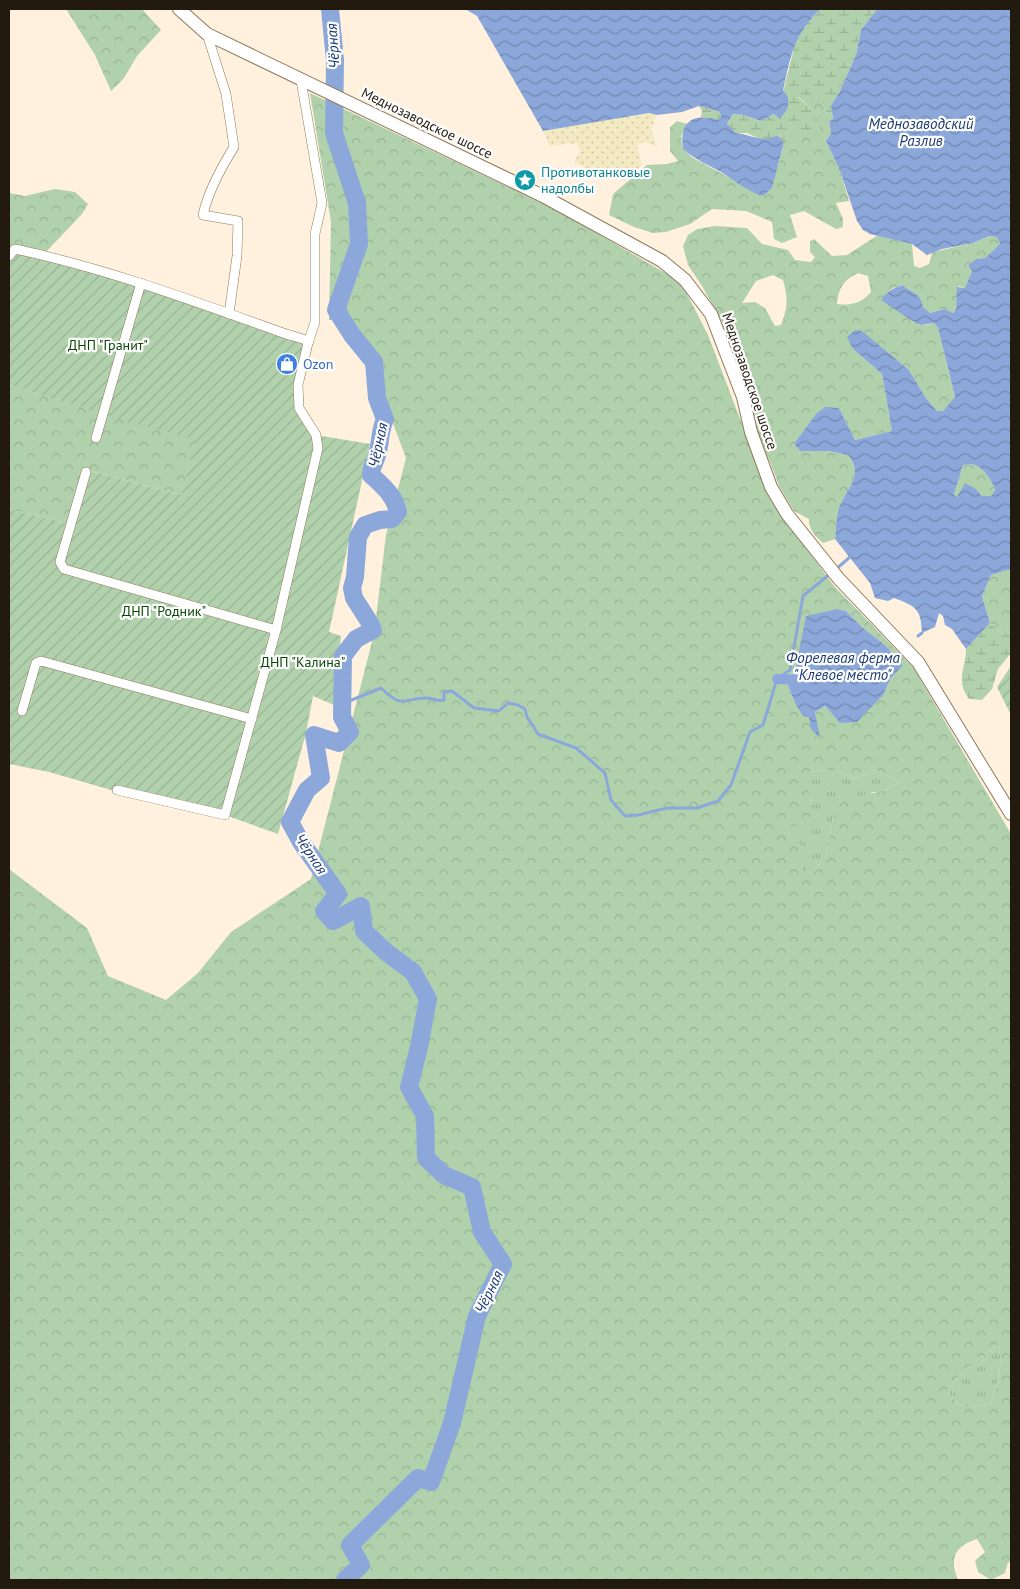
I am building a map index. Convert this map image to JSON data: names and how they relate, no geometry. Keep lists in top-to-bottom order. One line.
{"streets":{"main road":["Меднозаводское шоссе"]},"water":["Чёрная","Меднозаводский Разлив","Форелевая ферма \"Клевое место\""],"parks":["ДНП \"Гранит\"","ДНП \"Родник\"","ДНП \"Калина\""],"places":{"place":["Противотанковые надолбы"],"shop":["Ozon"]}}
